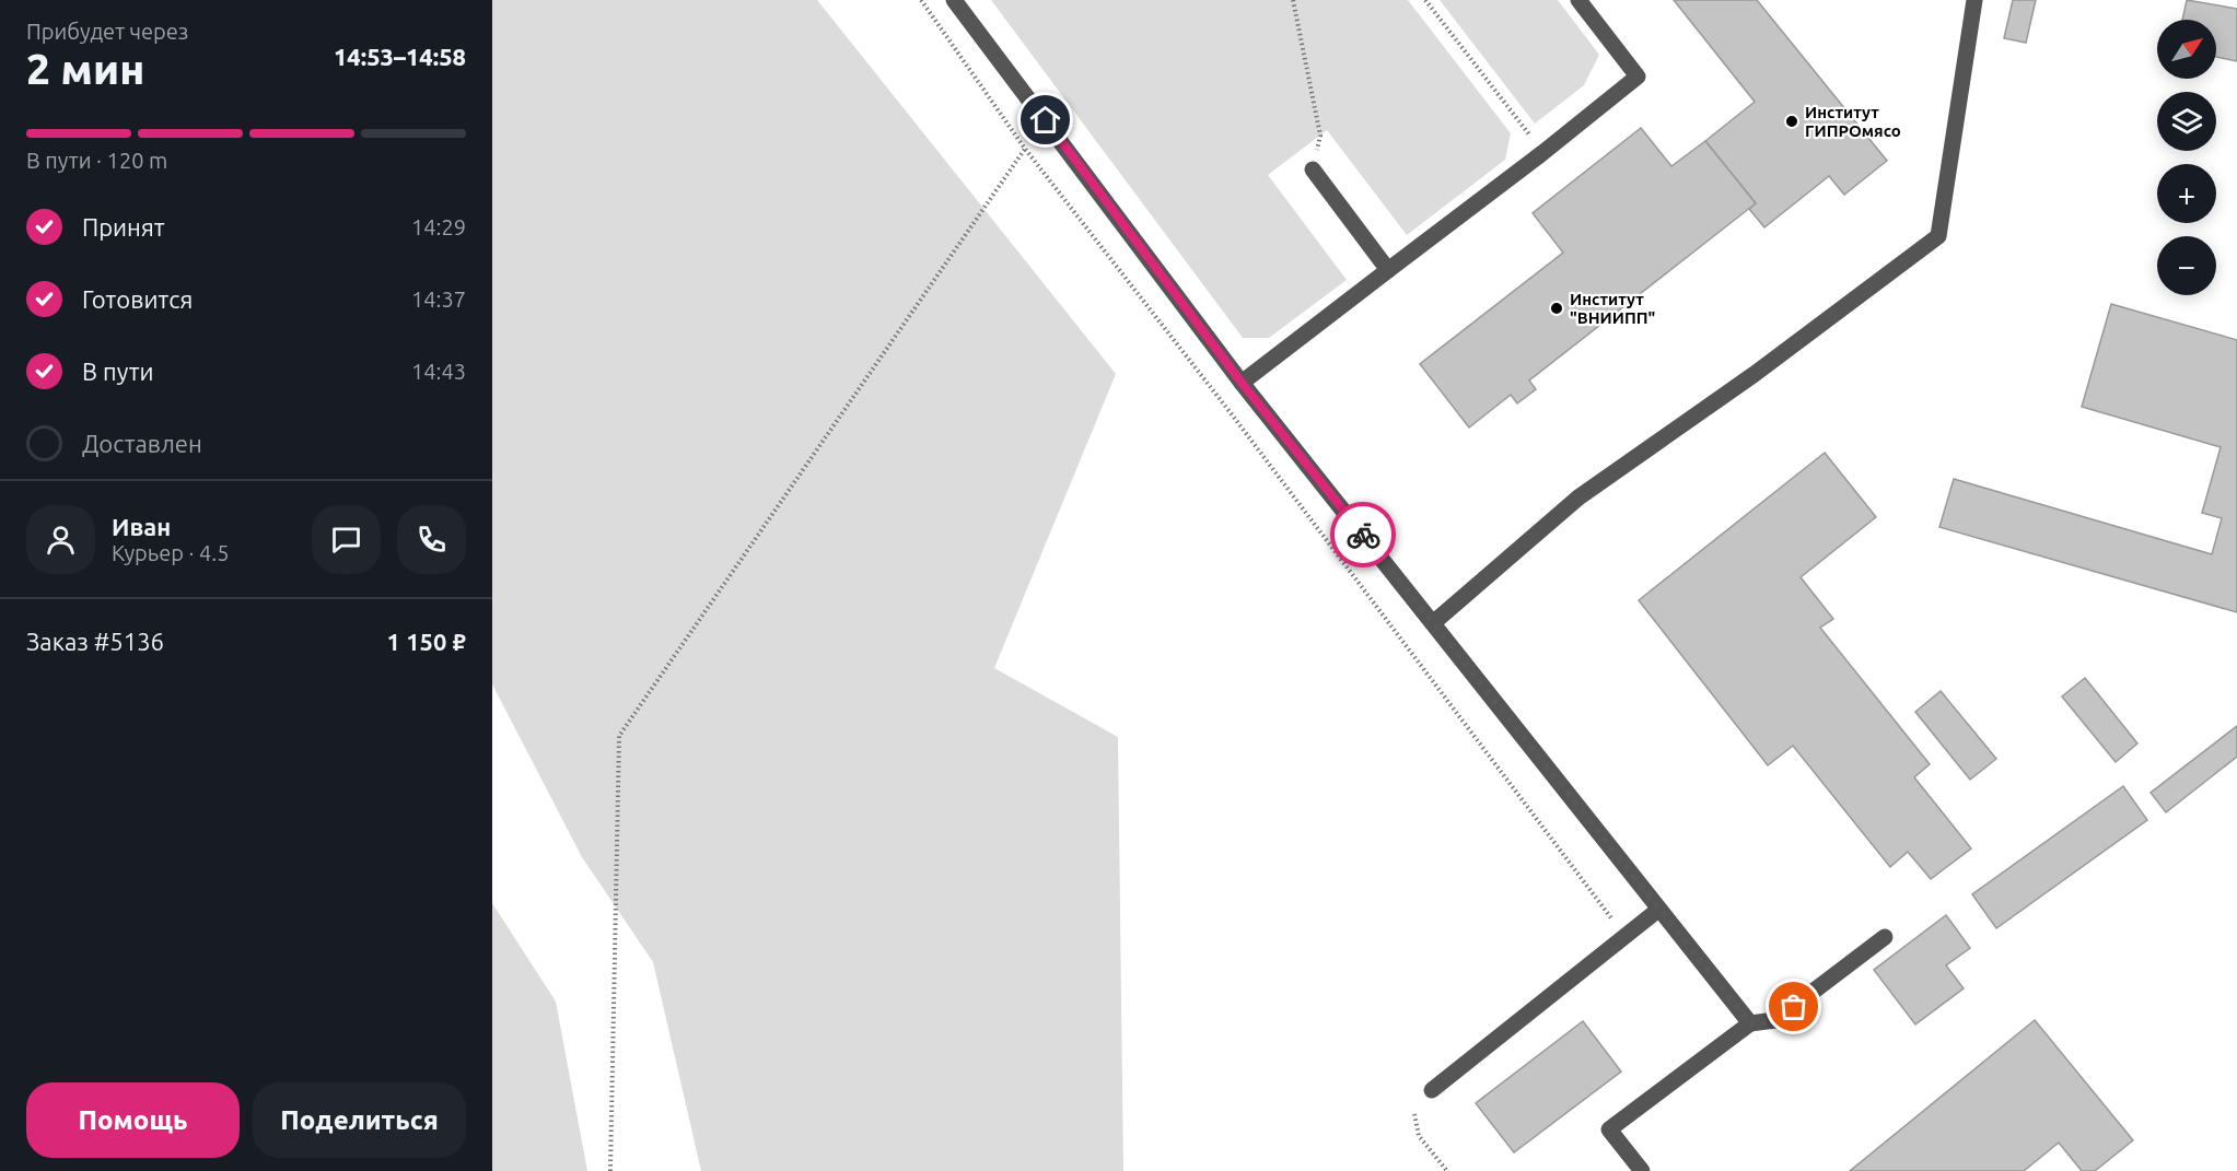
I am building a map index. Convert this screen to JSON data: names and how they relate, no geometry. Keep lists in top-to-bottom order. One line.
{"places":["Институт ГИПРОмясо","Институт \"ВНИИПП\""],"north":"top right","page":{"heading":["2 мин","Прибудет через","14:53–14:58"],"panel":["Иван","Курьер · 4.5","Заказ #5136","1 150 ₽"],"map_buttons":["+","−"],"bar":"В пути · 120 m","list":[["Принят","14:29"],["Готовится","14:37"],["В пути","14:43"],"Доставлен"],"buttons":["Помощь","Поделиться"]}}
